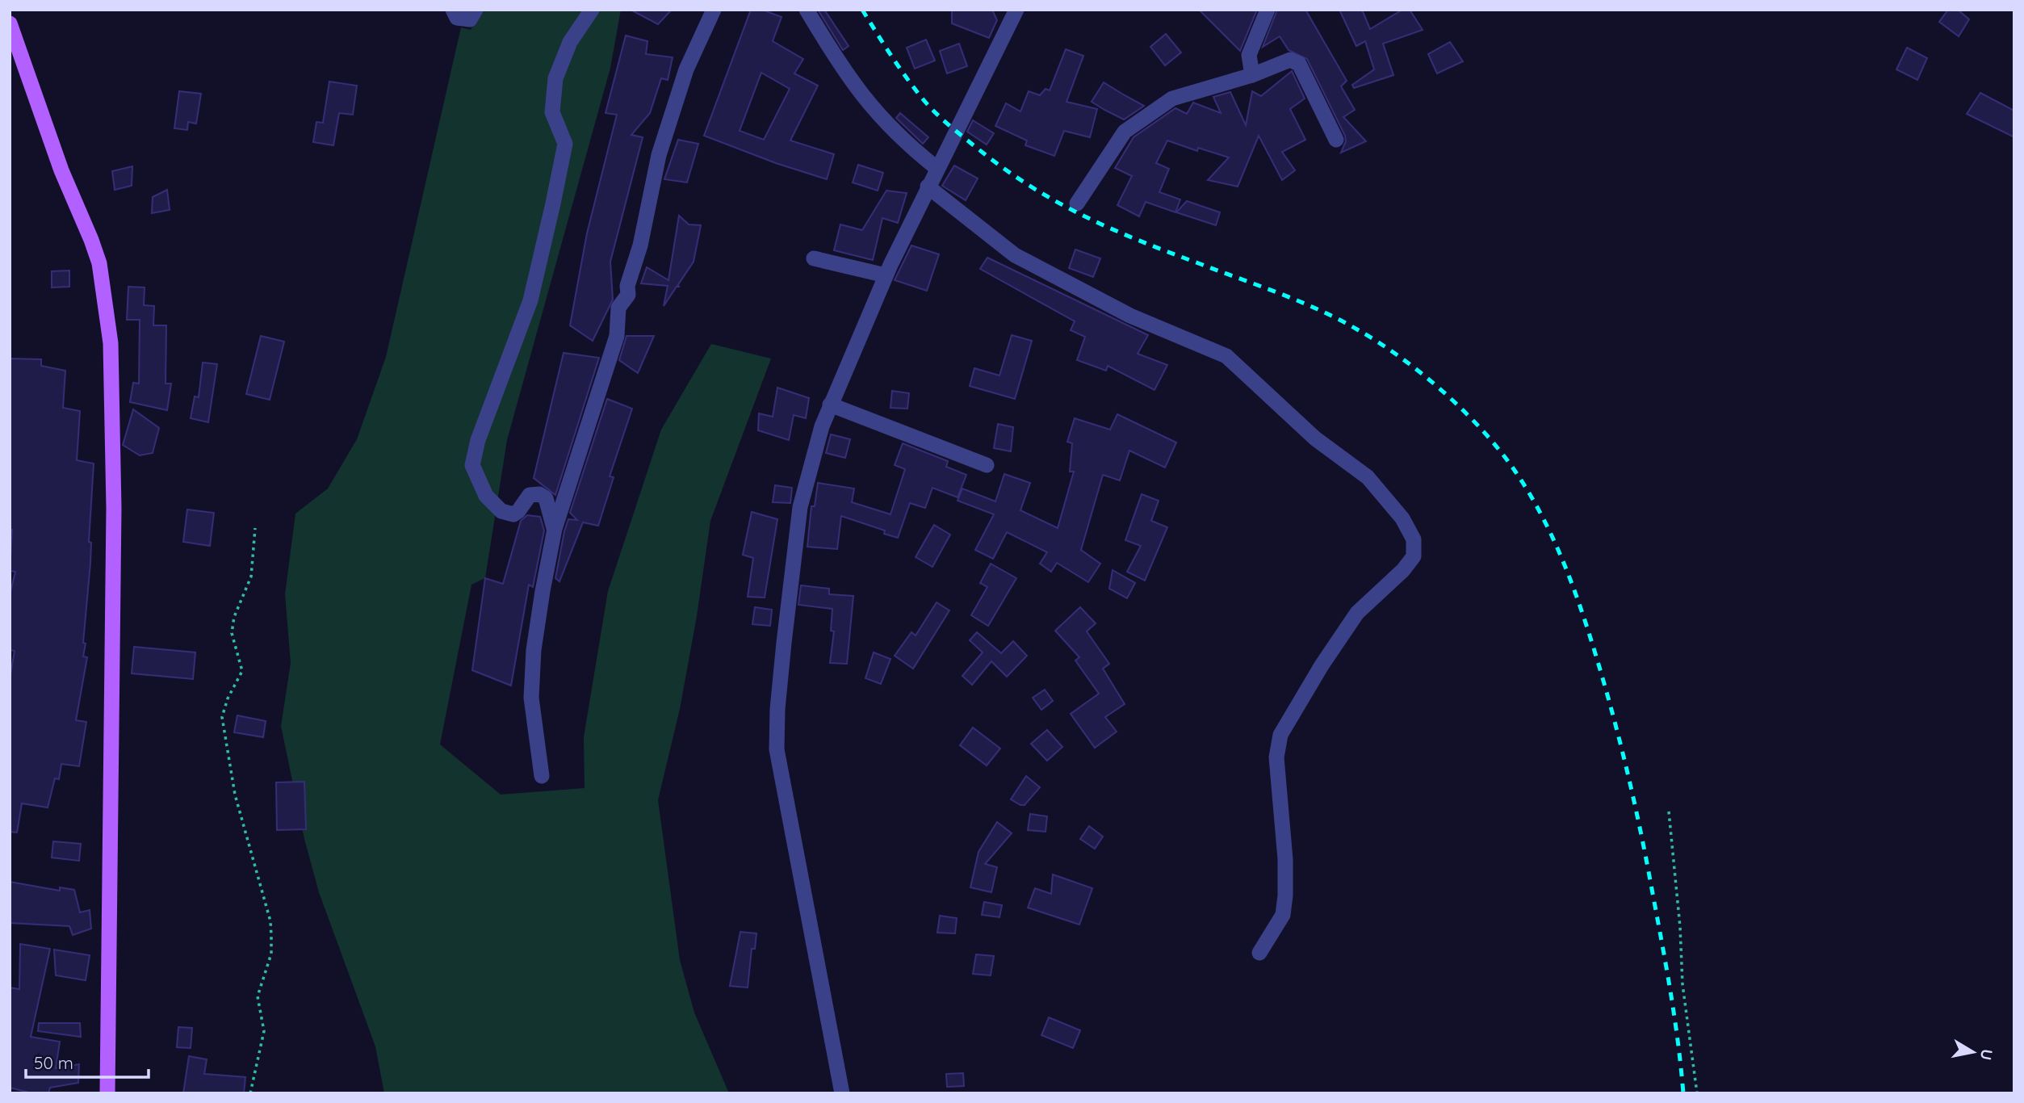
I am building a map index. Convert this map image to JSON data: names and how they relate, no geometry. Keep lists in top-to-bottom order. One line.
{"scale_bar":"50 m","north":"right"}
